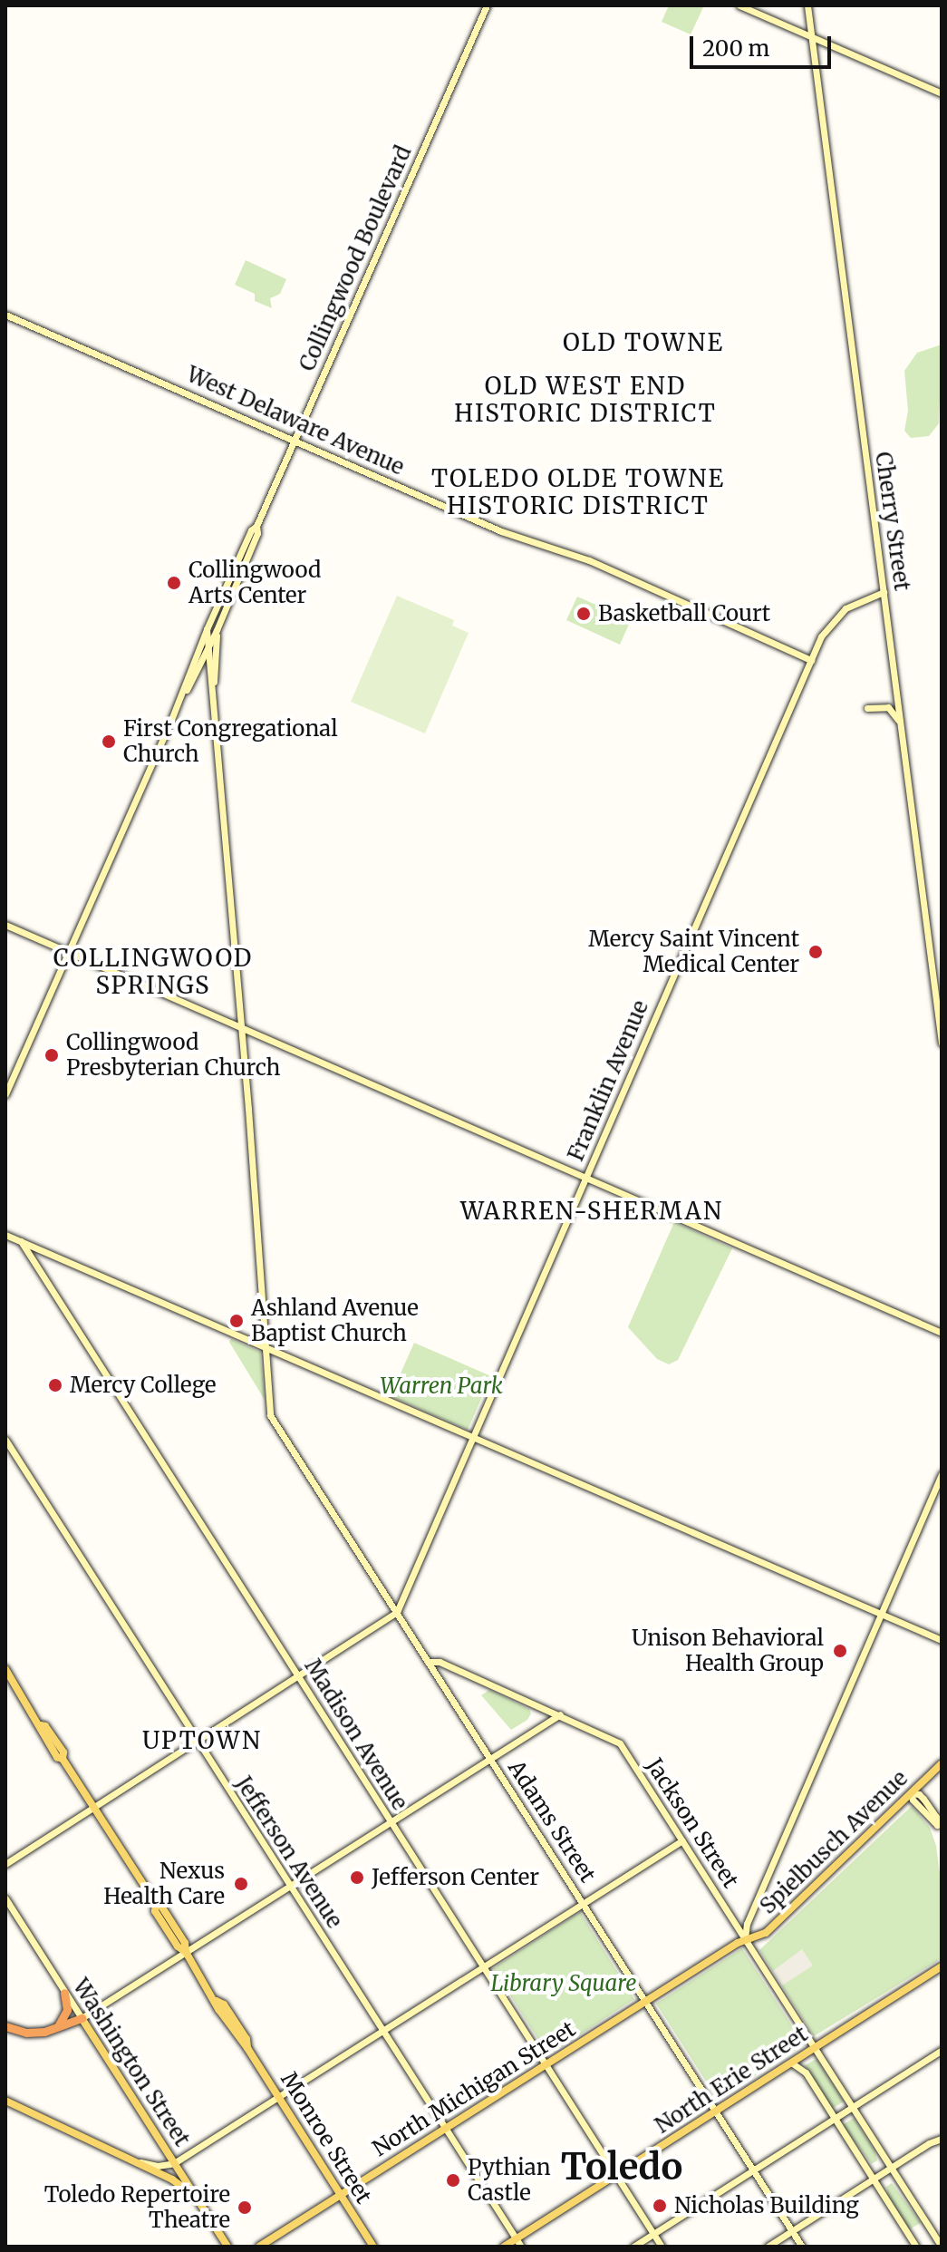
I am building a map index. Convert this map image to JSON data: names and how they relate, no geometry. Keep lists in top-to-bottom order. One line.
{"streets":{"main road":["Spielbusch Avenue","Washington Street","North Erie Street","North Michigan Street","Monroe Street"],"street":["Collingwood Boulevard","West Delaware Avenue","Cherry Street","Franklin Avenue","Madison Avenue","Adams Street","Jackson Street","Jefferson Avenue"]},"crossings":[["Collingwood Boulevard","West Delaware Avenue"],["West Delaware Avenue","Franklin Avenue"],["Cherry Street","Franklin Avenue"],["Franklin Avenue","Adams Street"],["Madison Avenue","North Erie Street"],["Madison Avenue","North Michigan Street"],["Adams Street","Jackson Street"],["Adams Street","North Erie Street"],["Adams Street","North Michigan Street"],["Jackson Street","Spielbusch Avenue"],["Jackson Street","North Erie Street"],["Jackson Street","North Michigan Street"],["Spielbusch Avenue","North Michigan Street"],["Jefferson Avenue","North Erie Street"],["Jefferson Avenue","North Michigan Street"],["North Michigan Street","Monroe Street"]],"districts":["OLD TOWNE","OLD WEST END HISTORIC DISTRICT","TOLEDO OLDE TOWNE HISTORIC DISTRICT","COLLINGWOOD SPRINGS","WARREN-SHERMAN","UPTOWN","Toledo"],"parks":["Warren Park","Library Square"],"places":["Collingwood Arts Center","Basketball Court","First Congregational Church","Mercy Saint Vincent Medical Center","Collingwood Presbyterian Church","Ashland Avenue Baptist Church","Mercy College","Unison Behavioral Health Group","Jefferson Center","Nexus Health Care","Pythian Castle","Nicholas Building","Toledo Repertoire Theatre"],"scale_bar":"200 m"}
